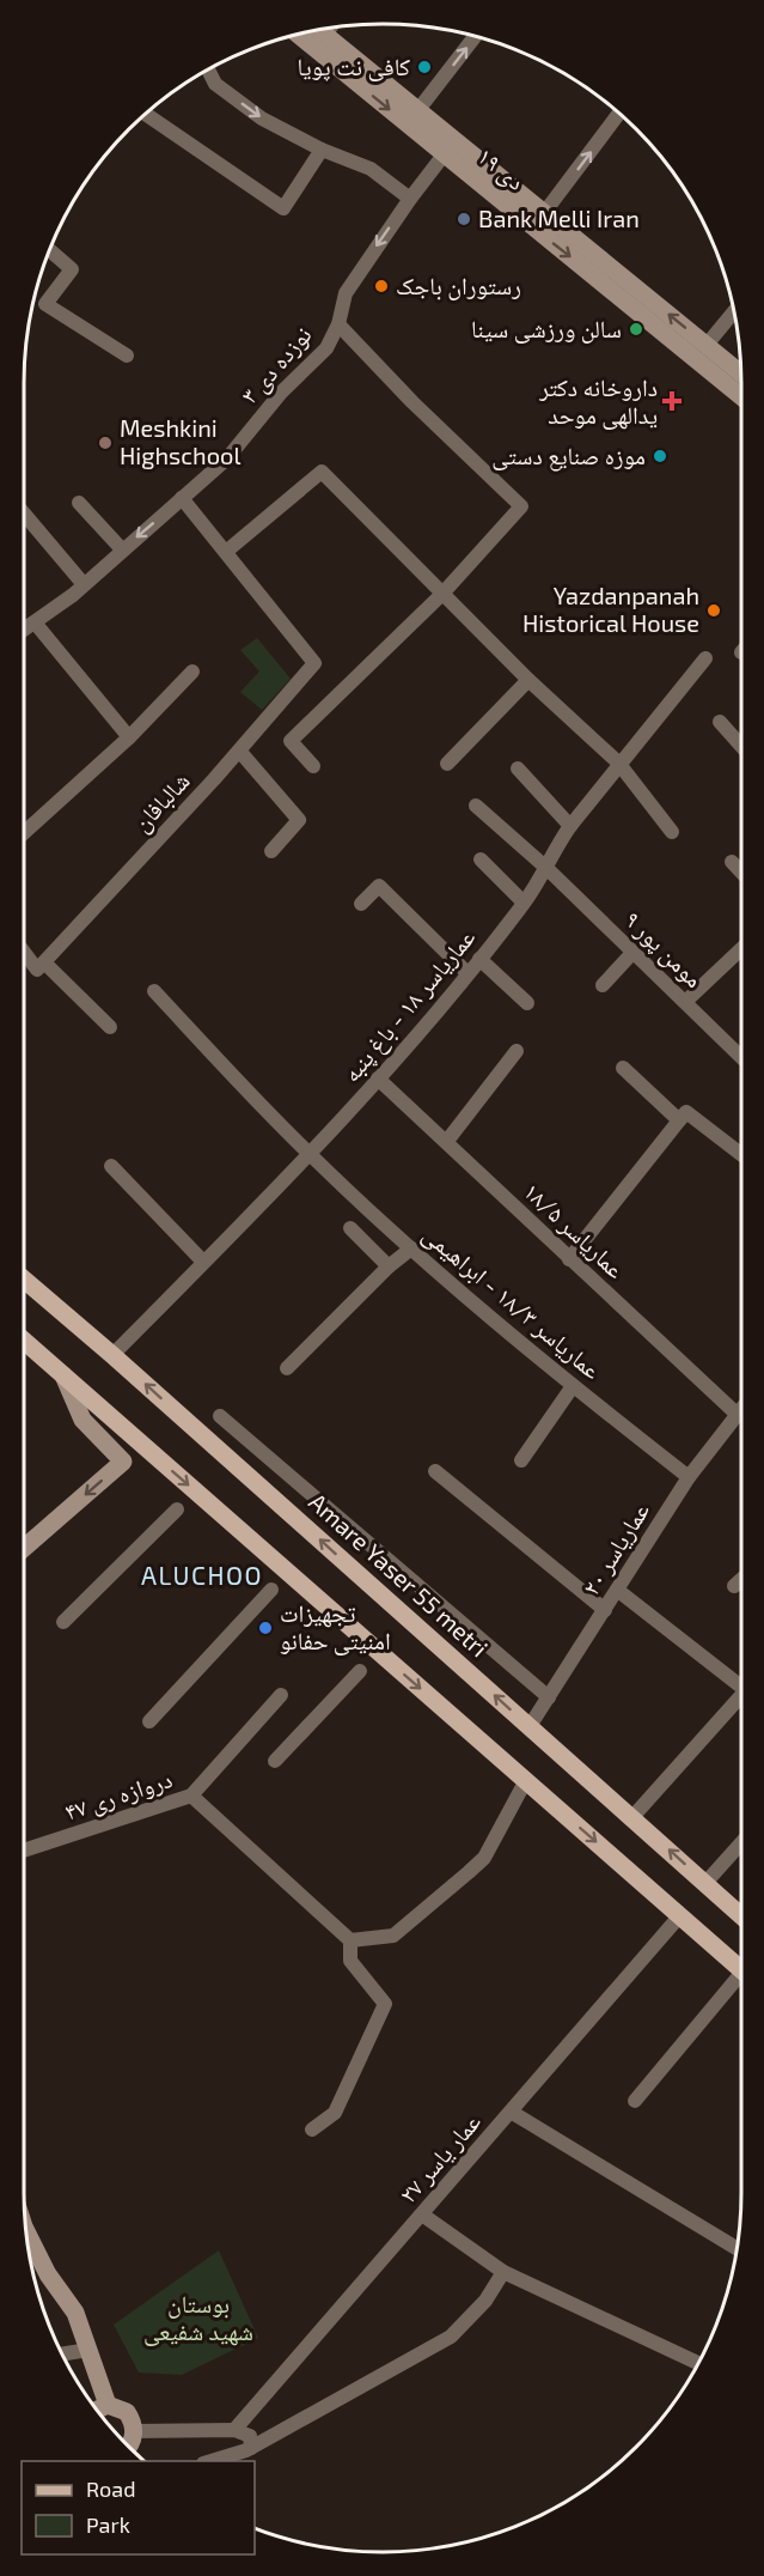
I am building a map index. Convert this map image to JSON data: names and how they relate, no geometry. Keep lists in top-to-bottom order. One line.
{"streets":{"main road":["۱۹ دی","Amare Yaser 55 metri"],"street":["نوزده دی ۳","شالبافان","مومن پور ۹","عماریاسر ۱۸ - باغ پنبه","عماریاسر ۱۸/۵","عماریاسر ۱۸/۳ - ابراهیمی","عماریاسر ۲۰","دروازه ری ۴۷","عمار یاسر ۲۷"]},"crossings":[["۱۹ دی","نوزده دی ۳"],["مومن پور ۹","عماریاسر ۱۸ - باغ پنبه"],["عماریاسر ۱۸ - باغ پنبه","عماریاسر ۱۸/۵"],["عماریاسر ۱۸ - باغ پنبه","عماریاسر ۱۸/۳ - ابراهیمی"],["عماریاسر ۱۸ - باغ پنبه","Amare Yaser 55 metri"],["عماریاسر ۱۸/۳ - ابراهیمی","عماریاسر ۲۰"],["عماریاسر ۲۰","Amare Yaser 55 metri"]],"districts":["ALUCHOO"],"parks":["بوستان شهید شفیعی"],"places":{"other":["کافی نت پویا","Bank Melli Iran","رستوران باجک","سالن ورزشی سینا","Meshkini Highschool","موزه صنایع دستی","Yazdanpanah Historical House","تجهیزات امنیتی حفانو"],"health":["داروخانه دکتر یدالهی موحد"]},"legend":["Road","Park"]}
